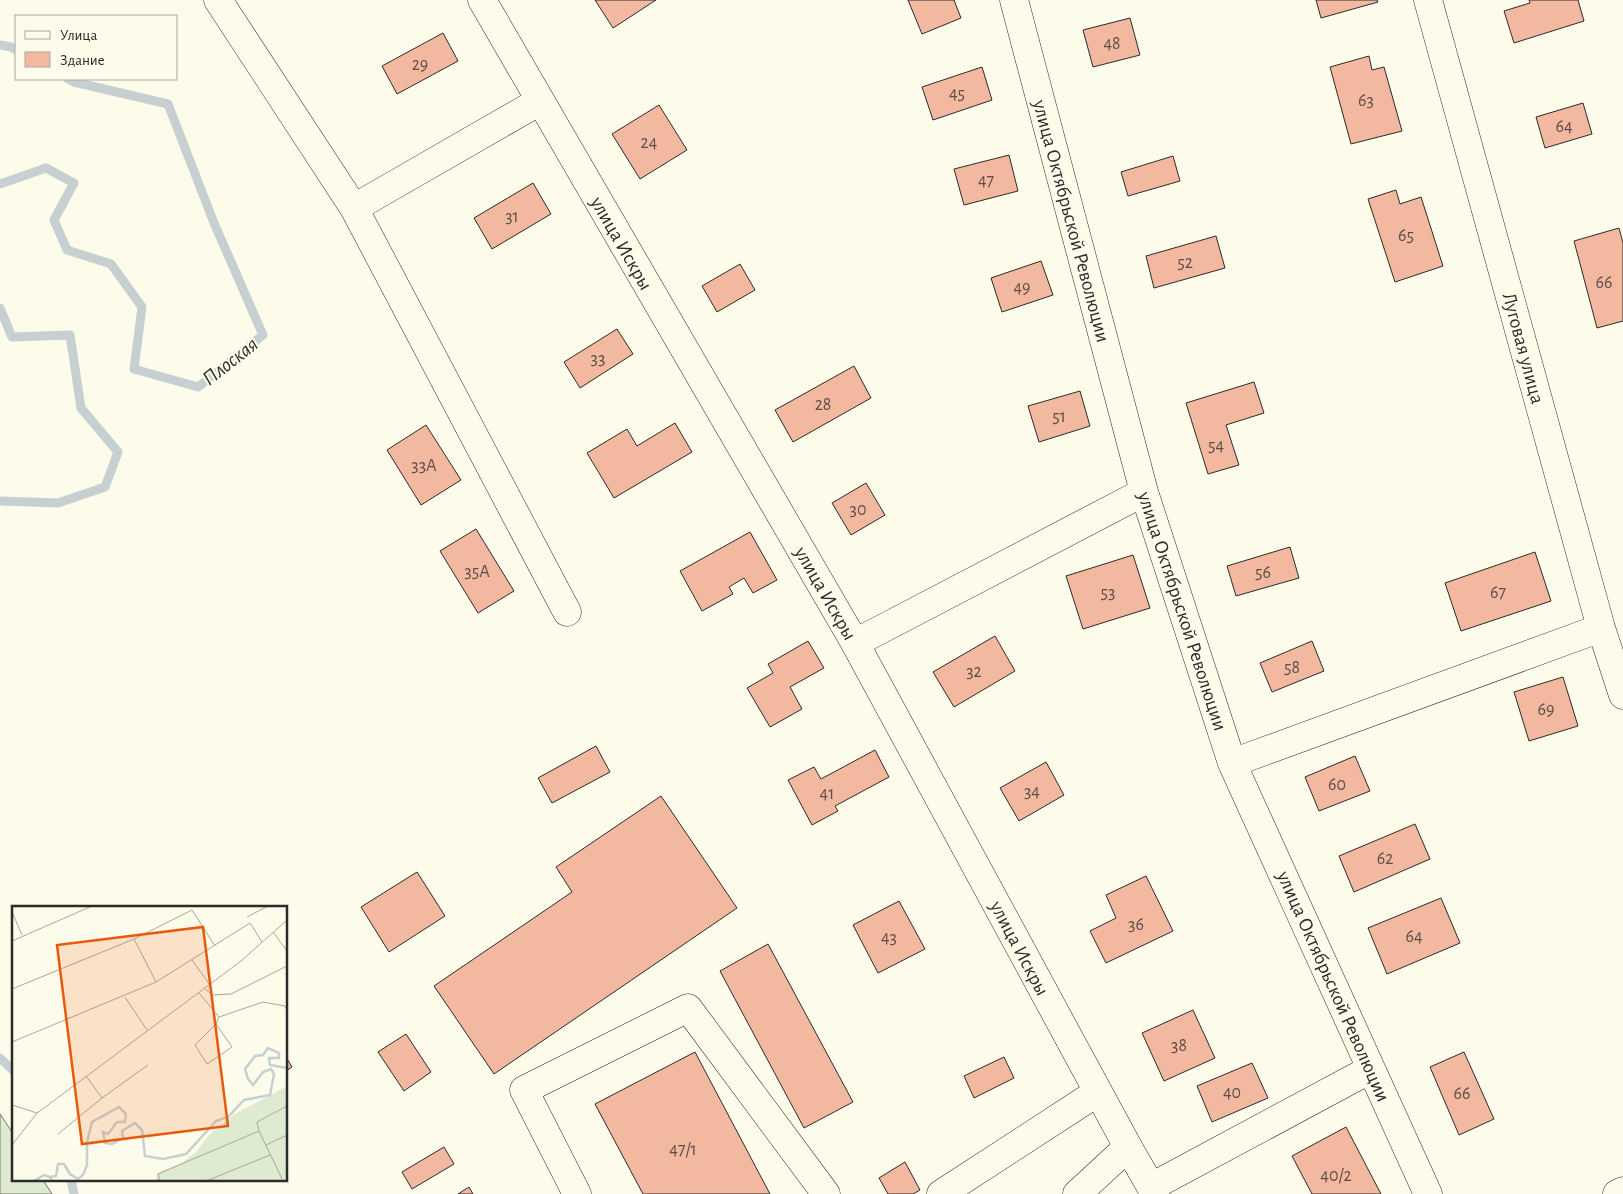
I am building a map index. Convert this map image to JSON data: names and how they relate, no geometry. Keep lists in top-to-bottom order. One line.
{"streets":{"street":["улица Октябрьской Революции","улица Искры","Луговая улица"]},"water":["Плоская"],"house_numbers":["48","29","45","63","64","24","47","31","65","52","66","49","33","28","51","54","33А","30","35А","56","53","67","58","32","69","60","34","41","62","36","64","43","38","40","66","47/1","40/2"],"legend":["Улица","Здание"]}
